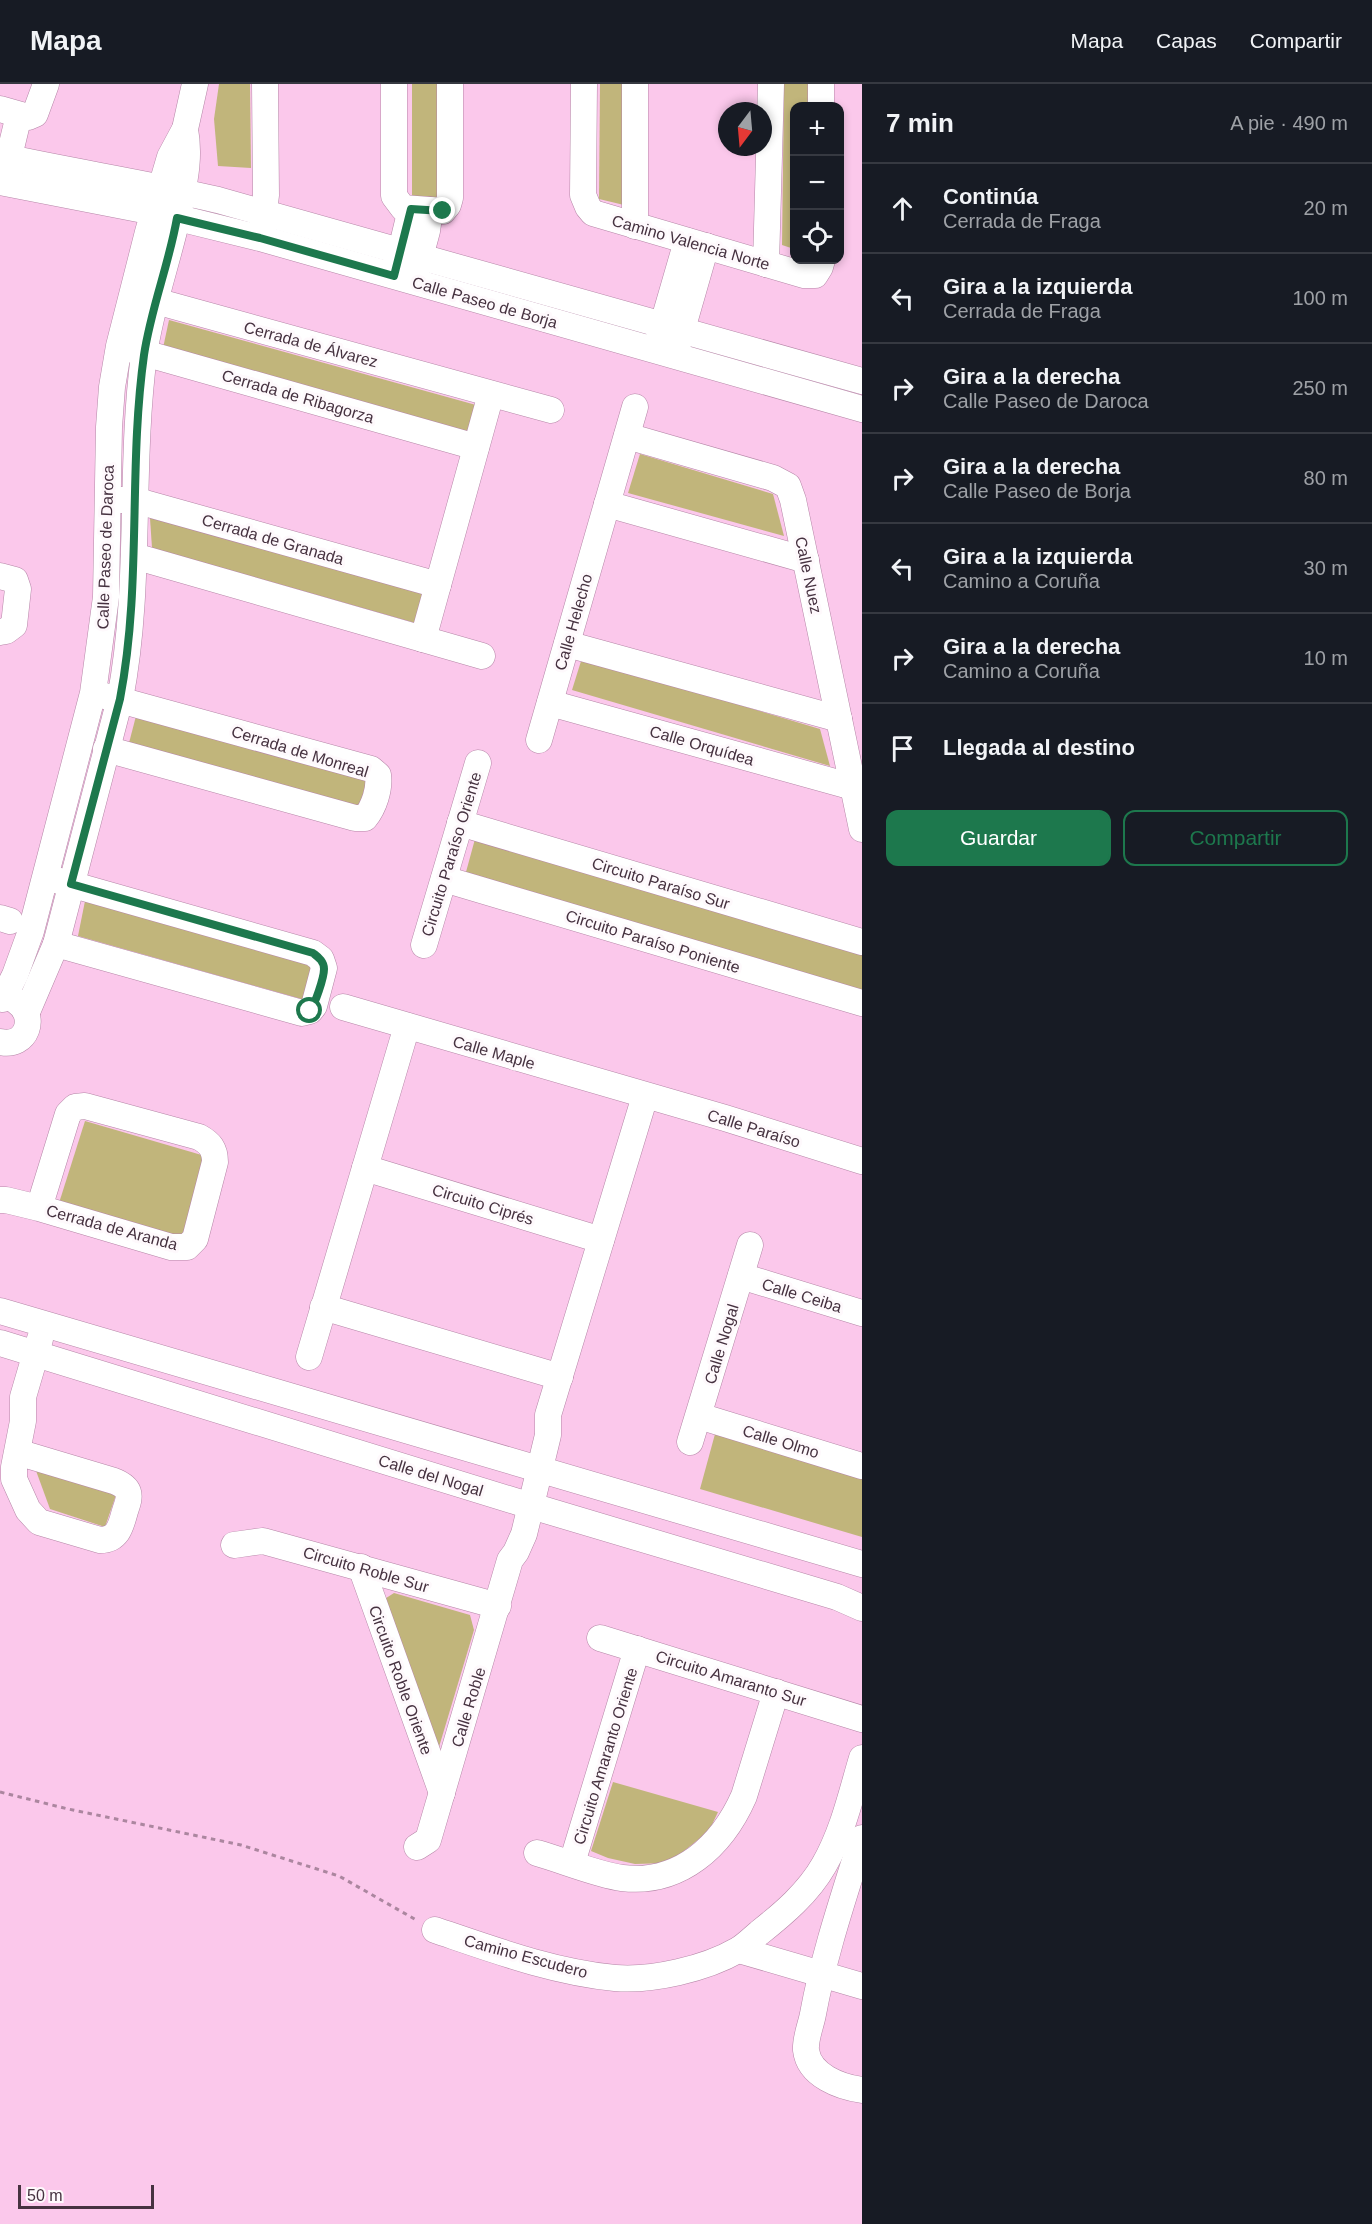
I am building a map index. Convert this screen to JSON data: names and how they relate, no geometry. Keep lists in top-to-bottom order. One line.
{"streets":{"street":["Camino Valencia Norte","Calle Paseo de Borja","Cerrada de Álvarez","Cerrada de Ribagorza","Cerrada de Granada","Calle Paseo de Daroca","Calle Nuez","Calle Helecho","Calle Orquídea","Cerrada de Monreal","Circuito Paraíso Oriente","Circuito Paraíso Sur","Circuito Paraíso Poniente","Calle Maple","Calle Paraíso","Circuito Ciprés","Cerrada de Aranda","Calle Ceiba","Calle Nogal","Calle Olmo","Calle del Nogal","Circuito Roble Sur","Circuito Amaranto Sur","Circuito Roble Oriente","Calle Roble","Circuito Amaranto Oriente","Camino Escudero"]},"crossings":[["Calle Paseo de Borja","Calle Paseo de Daroca"],["Cerrada de Álvarez","Calle Paseo de Daroca"],["Cerrada de Ribagorza","Calle Paseo de Daroca"],["Cerrada de Granada","Calle Paseo de Daroca"],["Calle Paseo de Daroca","Cerrada de Monreal"],["Calle Nuez","Calle Helecho"],["Calle Nuez","Calle Orquídea"],["Calle Helecho","Calle Orquídea"],["Circuito Paraíso Oriente","Circuito Paraíso Sur"],["Circuito Paraíso Oriente","Circuito Paraíso Poniente"],["Calle Maple","Calle Paraíso"],["Calle Ceiba","Calle Nogal"],["Calle Nogal","Calle Olmo"],["Calle del Nogal","Calle Roble"],["Circuito Roble Sur","Circuito Roble Oriente"],["Circuito Roble Sur","Calle Roble"],["Circuito Amaranto Sur","Circuito Amaranto Oriente"],["Circuito Roble Oriente","Calle Roble"]],"scale_bar":"50 m","north":"bottom","page":{"header":"Mapa","nav":["Mapa","Capas","Compartir"],"heading":["7 min","A pie · 490 m"],"map_buttons":["+","−"],"list":[["Continúa","Cerrada de Fraga","20 m"],["Gira a la izquierda","Cerrada de Fraga","100 m"],["Gira a la derecha","Calle Paseo de Daroca","250 m"],["Gira a la derecha","Calle Paseo de Borja","80 m"],["Gira a la izquierda","Camino a Coruña","30 m"],["Gira a la derecha","Camino a Coruña","10 m"],"Llegada al destino"],"buttons":["Guardar","Compartir"],"scale":"50 m"}}
